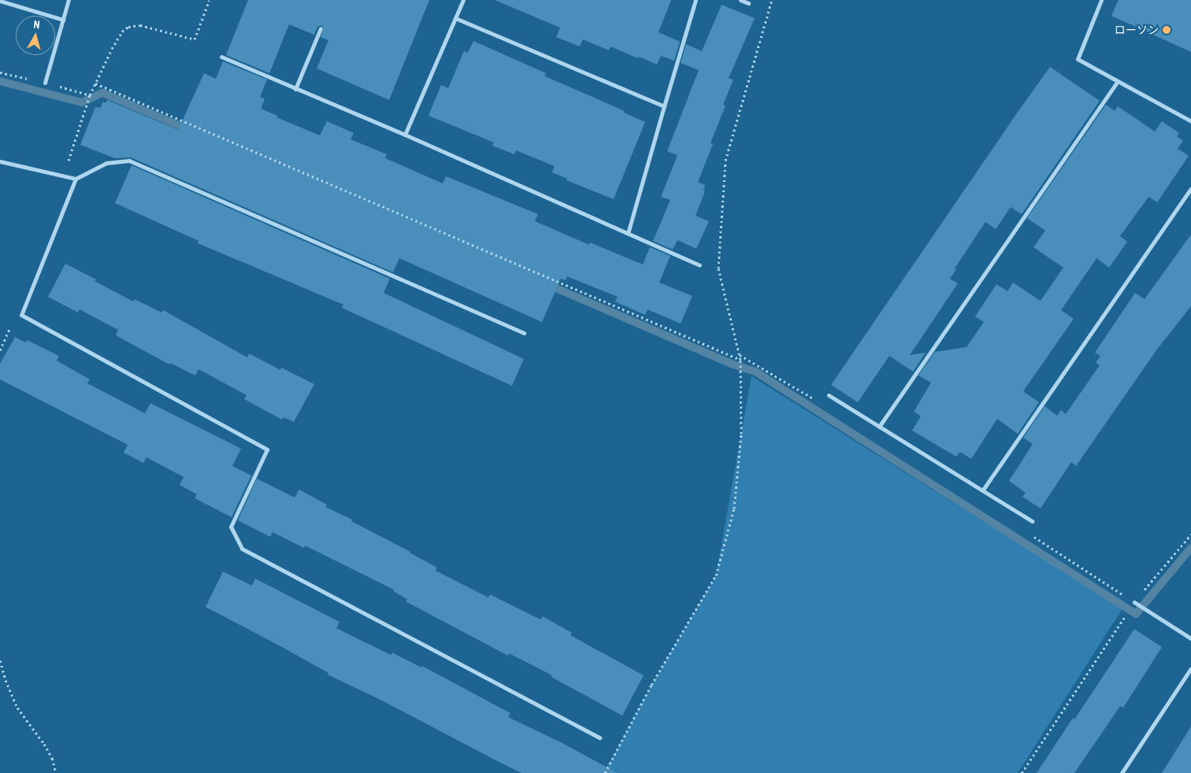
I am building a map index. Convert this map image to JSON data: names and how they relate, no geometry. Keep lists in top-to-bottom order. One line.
{"places":["ローソン"],"north":"top"}
